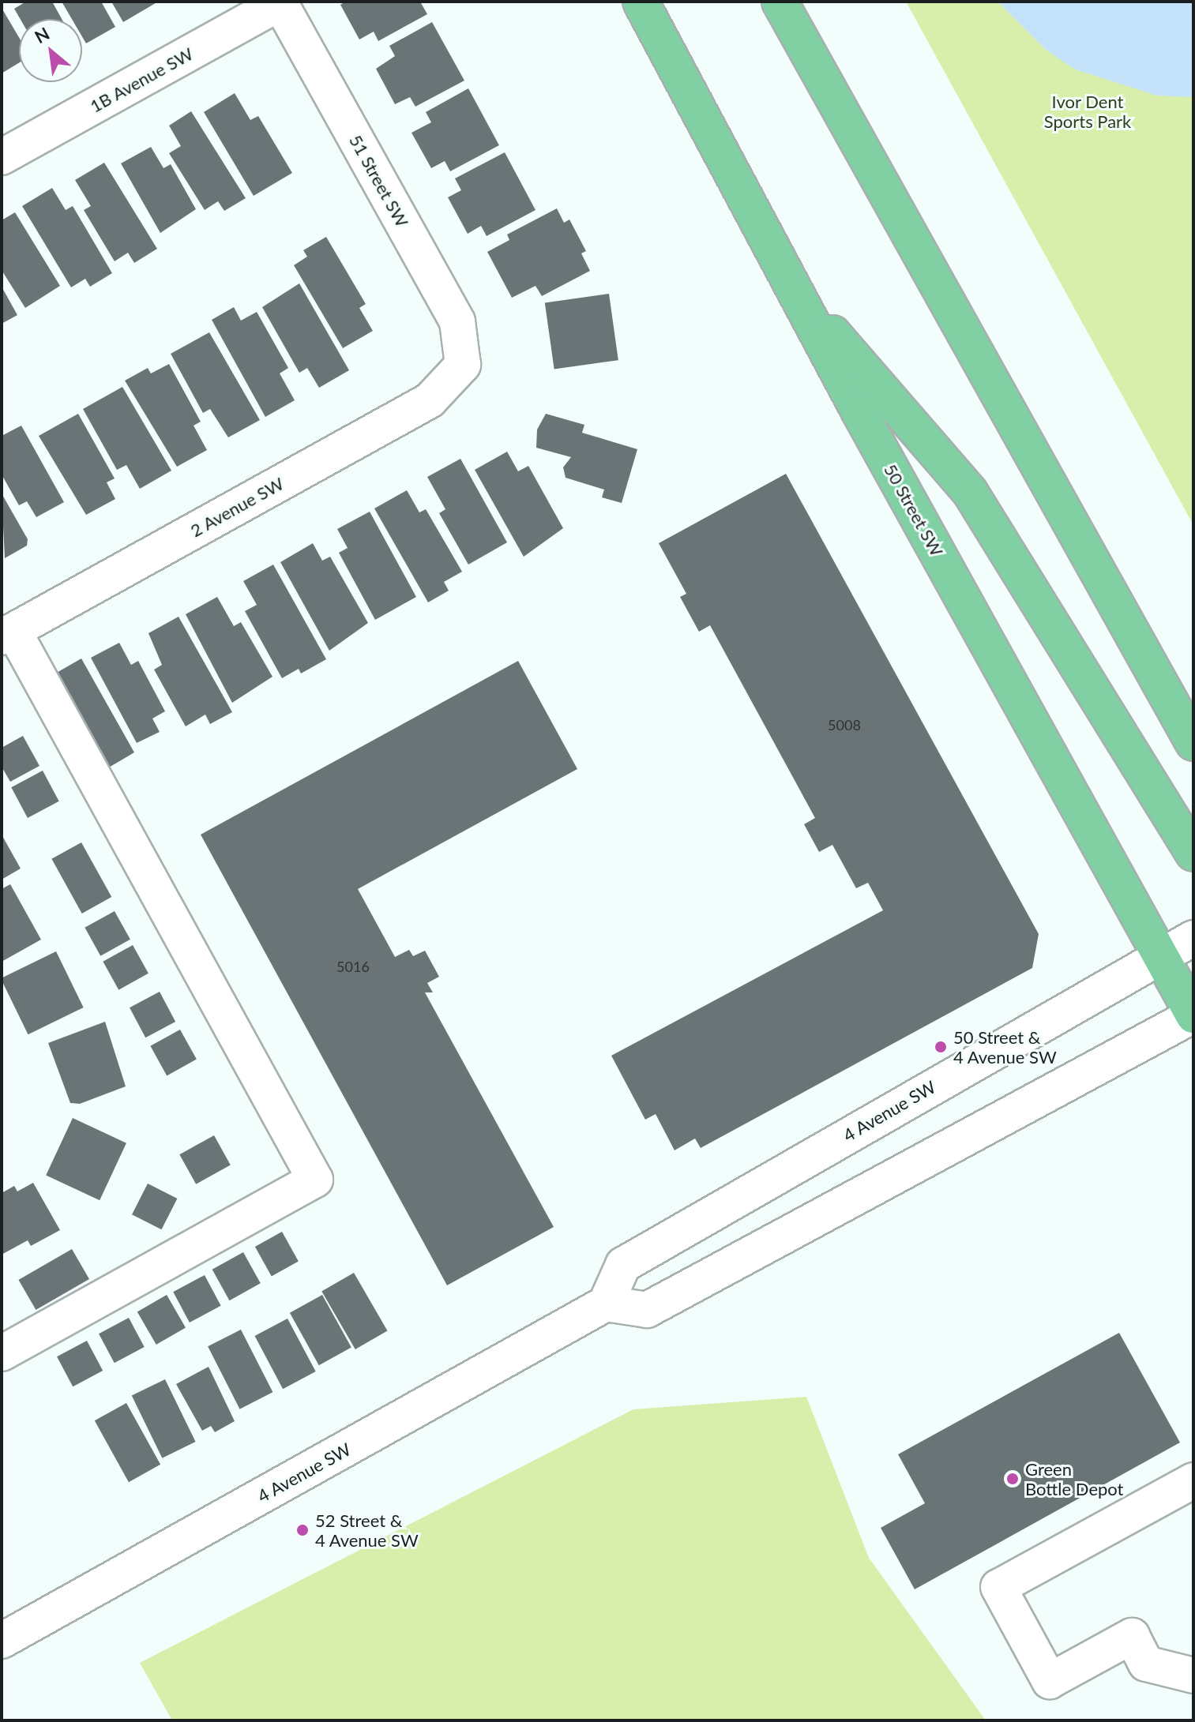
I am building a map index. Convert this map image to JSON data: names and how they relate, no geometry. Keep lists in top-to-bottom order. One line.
{"streets":{"main road":["50 Street SW"],"street":["1B Avenue SW","51 Street SW","2 Avenue SW","4 Avenue SW"]},"crossings":[["1B Avenue SW","51 Street SW"],["51 Street SW","2 Avenue SW"],["50 Street SW","4 Avenue SW"]],"parks":["Ivor Dent Sports Park"],"places":["50 Street & 4 Avenue SW","Green Bottle Depot","52 Street & 4 Avenue SW"],"house_numbers":["5008","5016"],"north":"top left"}
